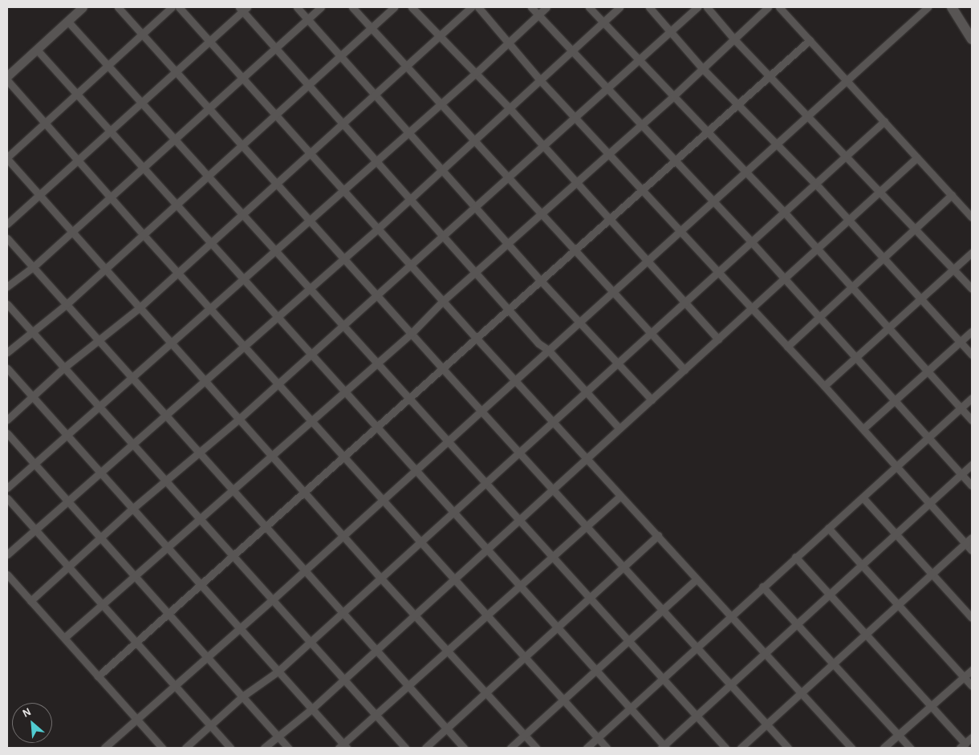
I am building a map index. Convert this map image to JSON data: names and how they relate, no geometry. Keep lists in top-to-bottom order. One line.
{"north":"top left"}
